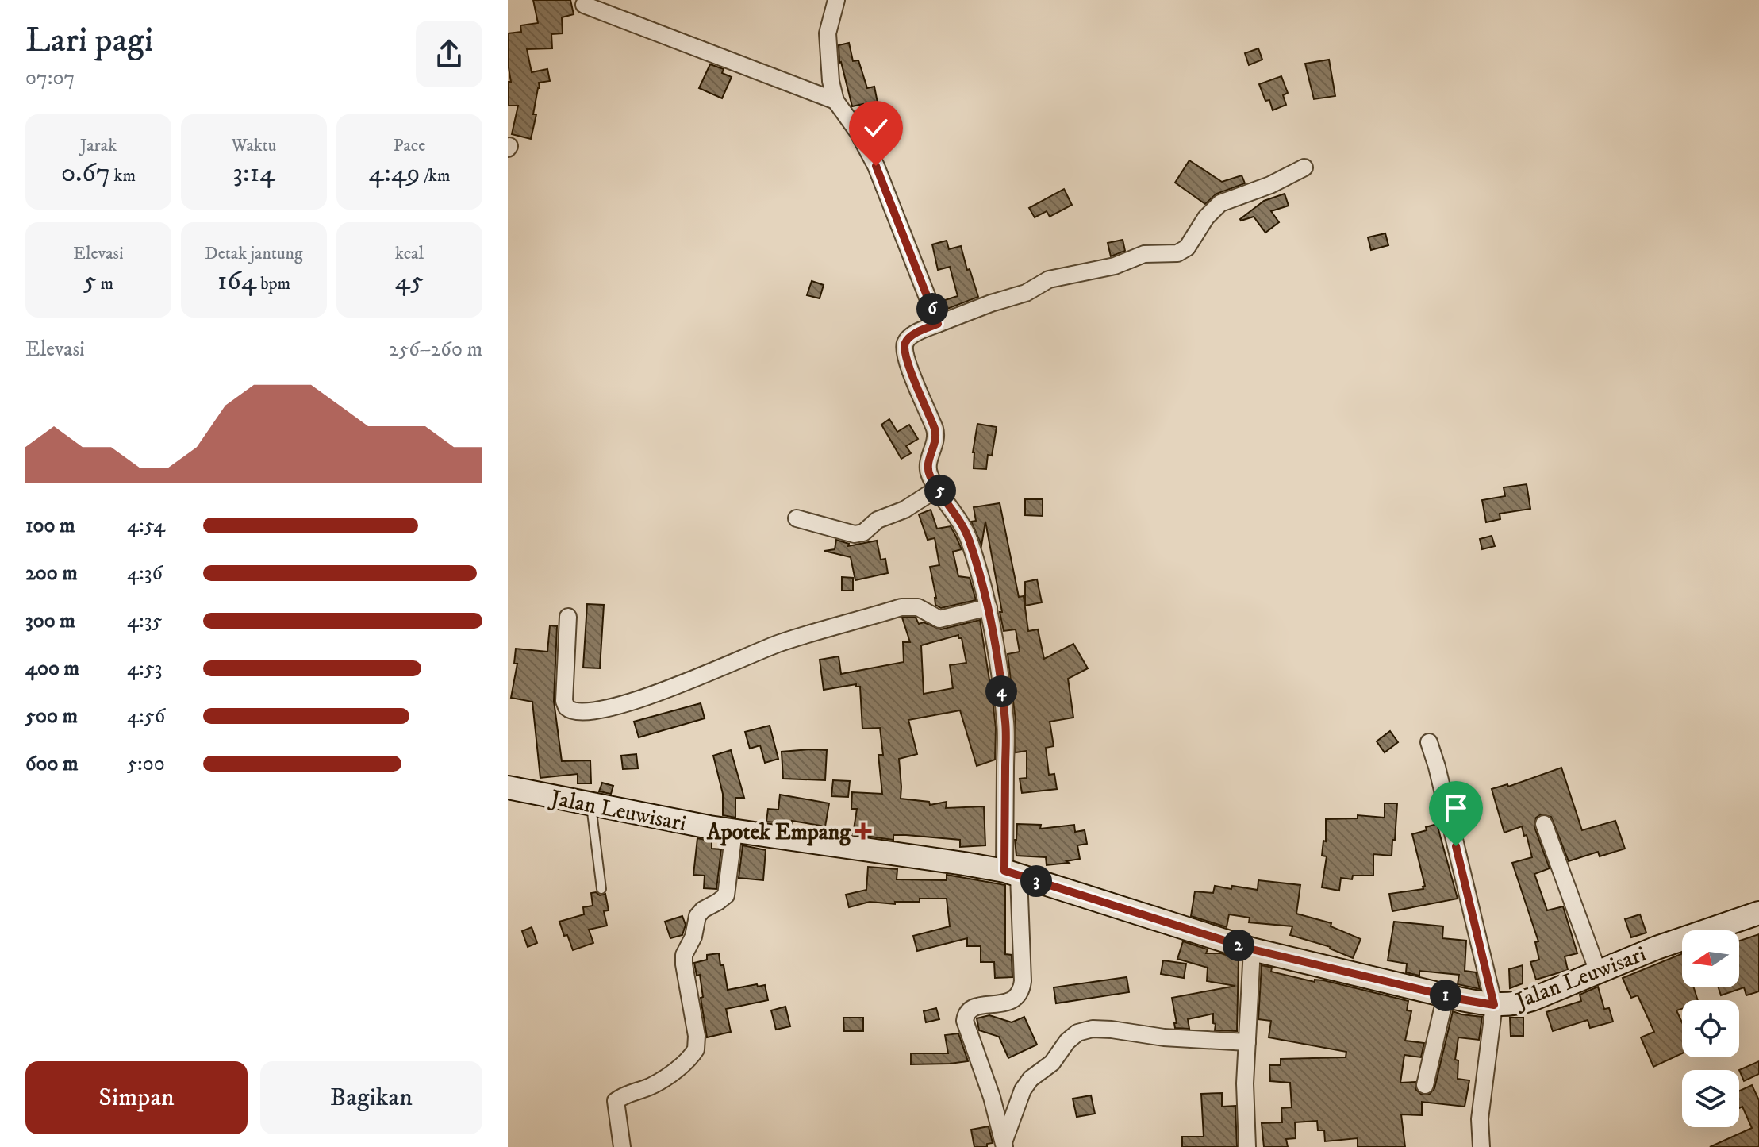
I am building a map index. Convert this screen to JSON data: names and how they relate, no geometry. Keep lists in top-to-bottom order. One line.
{"streets":{"main road":["Jalan Leuwisari"]},"places":{"health":["Apotek Empang"]},"north":"left","page":{"heading":["Lari pagi","07:07"],"stats":[["Jarak","0.67 km"],["Waktu","3:14"],["Pace","4:49 /km"],["Elevasi","5 m"],["Detak jantung","164 bpm"],["kcal","45"]],"pins":["6","5","4","3","2","1"],"chart":["Elevasi","256–260 m"],"list":[{"name":"100 m","note":"4:54"},{"name":"200 m","note":"4:36"},{"name":"300 m","note":"4:35"},{"name":"400 m","note":"4:53"},{"name":"500 m","note":"4:56"},{"name":"600 m","note":"5:00"}],"buttons":["Simpan","Bagikan"]}}
